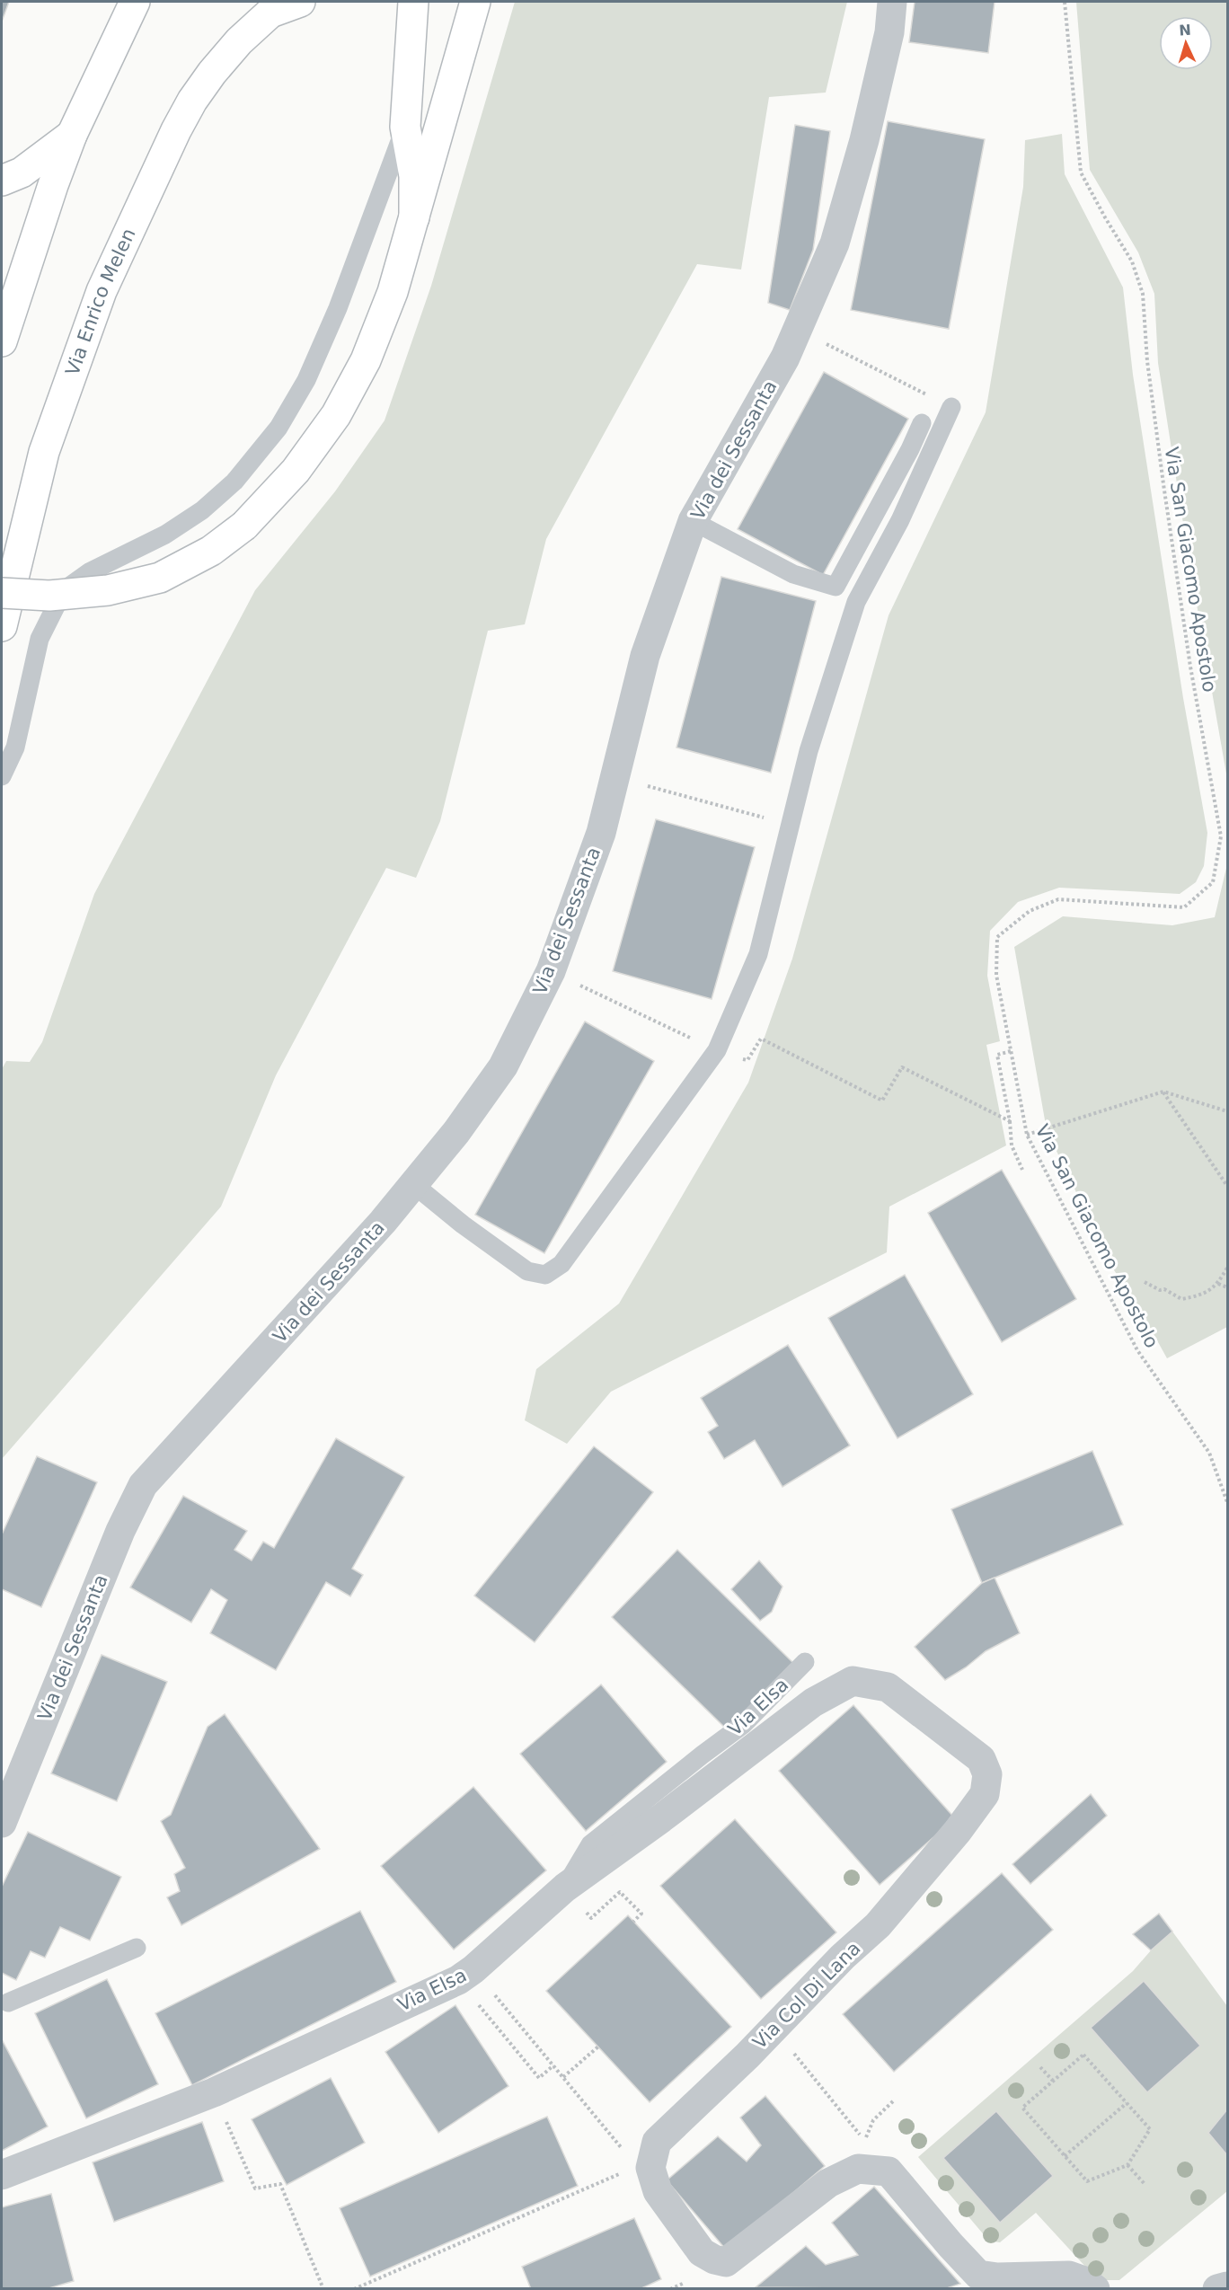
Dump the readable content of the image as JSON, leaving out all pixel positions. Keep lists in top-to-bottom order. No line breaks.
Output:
{"streets":{"main road":["Via Enrico Melen"],"street":["Via dei Sessanta","Via Elsa","Via Col Di Lana"],"path":["Via San Giacomo Apostolo"]},"crossings":[["Via Elsa","Via Col Di Lana"]],"north":"top"}
